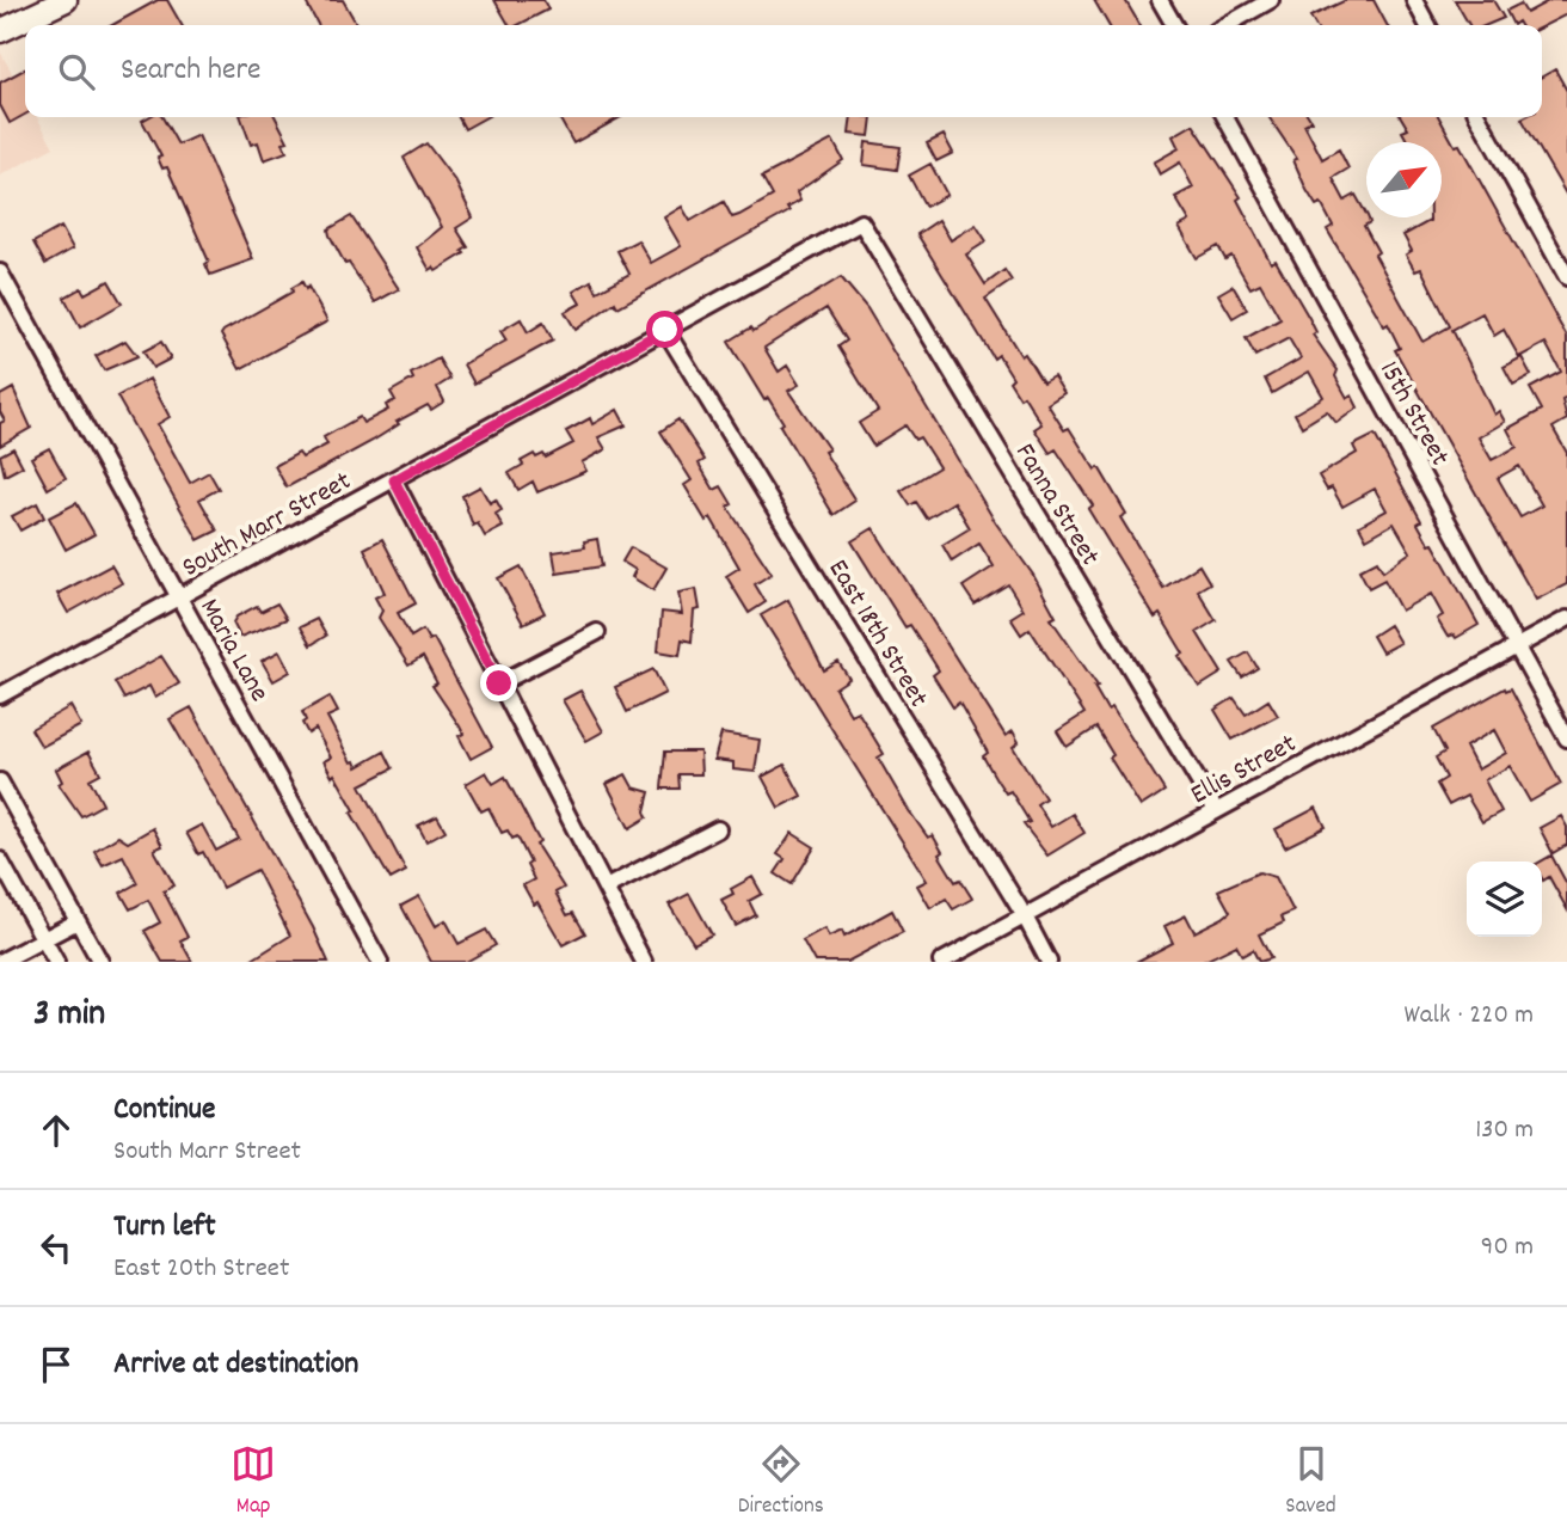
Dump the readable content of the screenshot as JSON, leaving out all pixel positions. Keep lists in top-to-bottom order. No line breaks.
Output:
{"streets":{"street":["15th Street","Fanna Street","South Marr Street","East 18th Street","Maria Lane","Ellis Street"]},"crossings":[["15th Street","Ellis Street"],["Fanna Street","South Marr Street"],["Fanna Street","Ellis Street"],["South Marr Street","East 18th Street"],["South Marr Street","Maria Lane"],["East 18th Street","Ellis Street"]],"north":"top right","page":{"search":"Search here","heading":["3 min","Walk · 220 m"],"list":[["Continue","South Marr Street","130 m"],["Turn left","East 20th Street","90 m"],"Arrive at destination"],"nav":["Map","Directions","Saved"]}}
